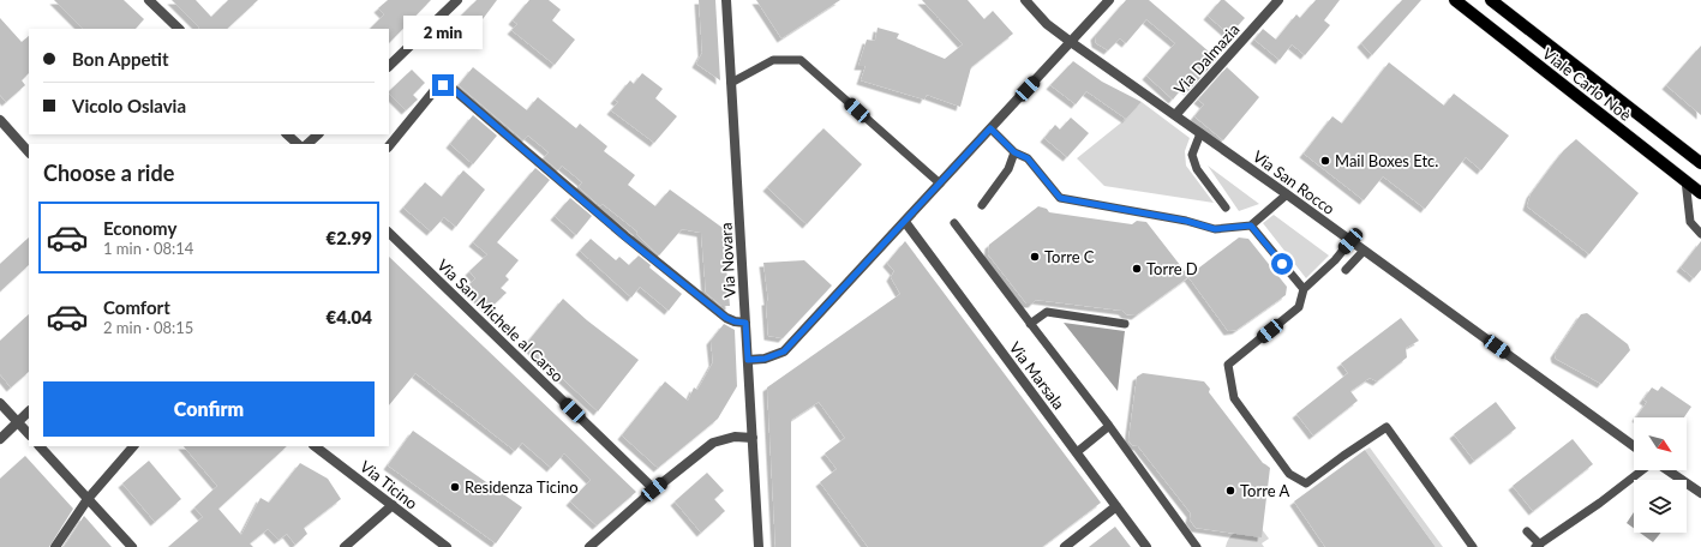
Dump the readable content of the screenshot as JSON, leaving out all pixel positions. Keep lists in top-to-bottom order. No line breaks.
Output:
{"streets":{"main road":["Viale Carlo Noè"],"street":["Via Dalmazia","Via San Rocco","Via Novara","Via San Michele al Carso","Via Marsala","Via Ticino"]},"crossings":[["Via Dalmazia","Via San Rocco"]],"places":["Mail Boxes Etc.","Torre C","Torre D","Residenza Ticino","Torre A"],"north":"bottom right","page":{"bubble":"2 min","banner":["Bon Appetit","Vicolo Oslavia"],"heading":"Choose a ride","list":[{"name":"Economy","note":"1 min · 08:14","value":"€2.99"},{"name":"Comfort","note":"2 min · 08:15","value":"€4.04"}],"buttons":"Confirm"}}
